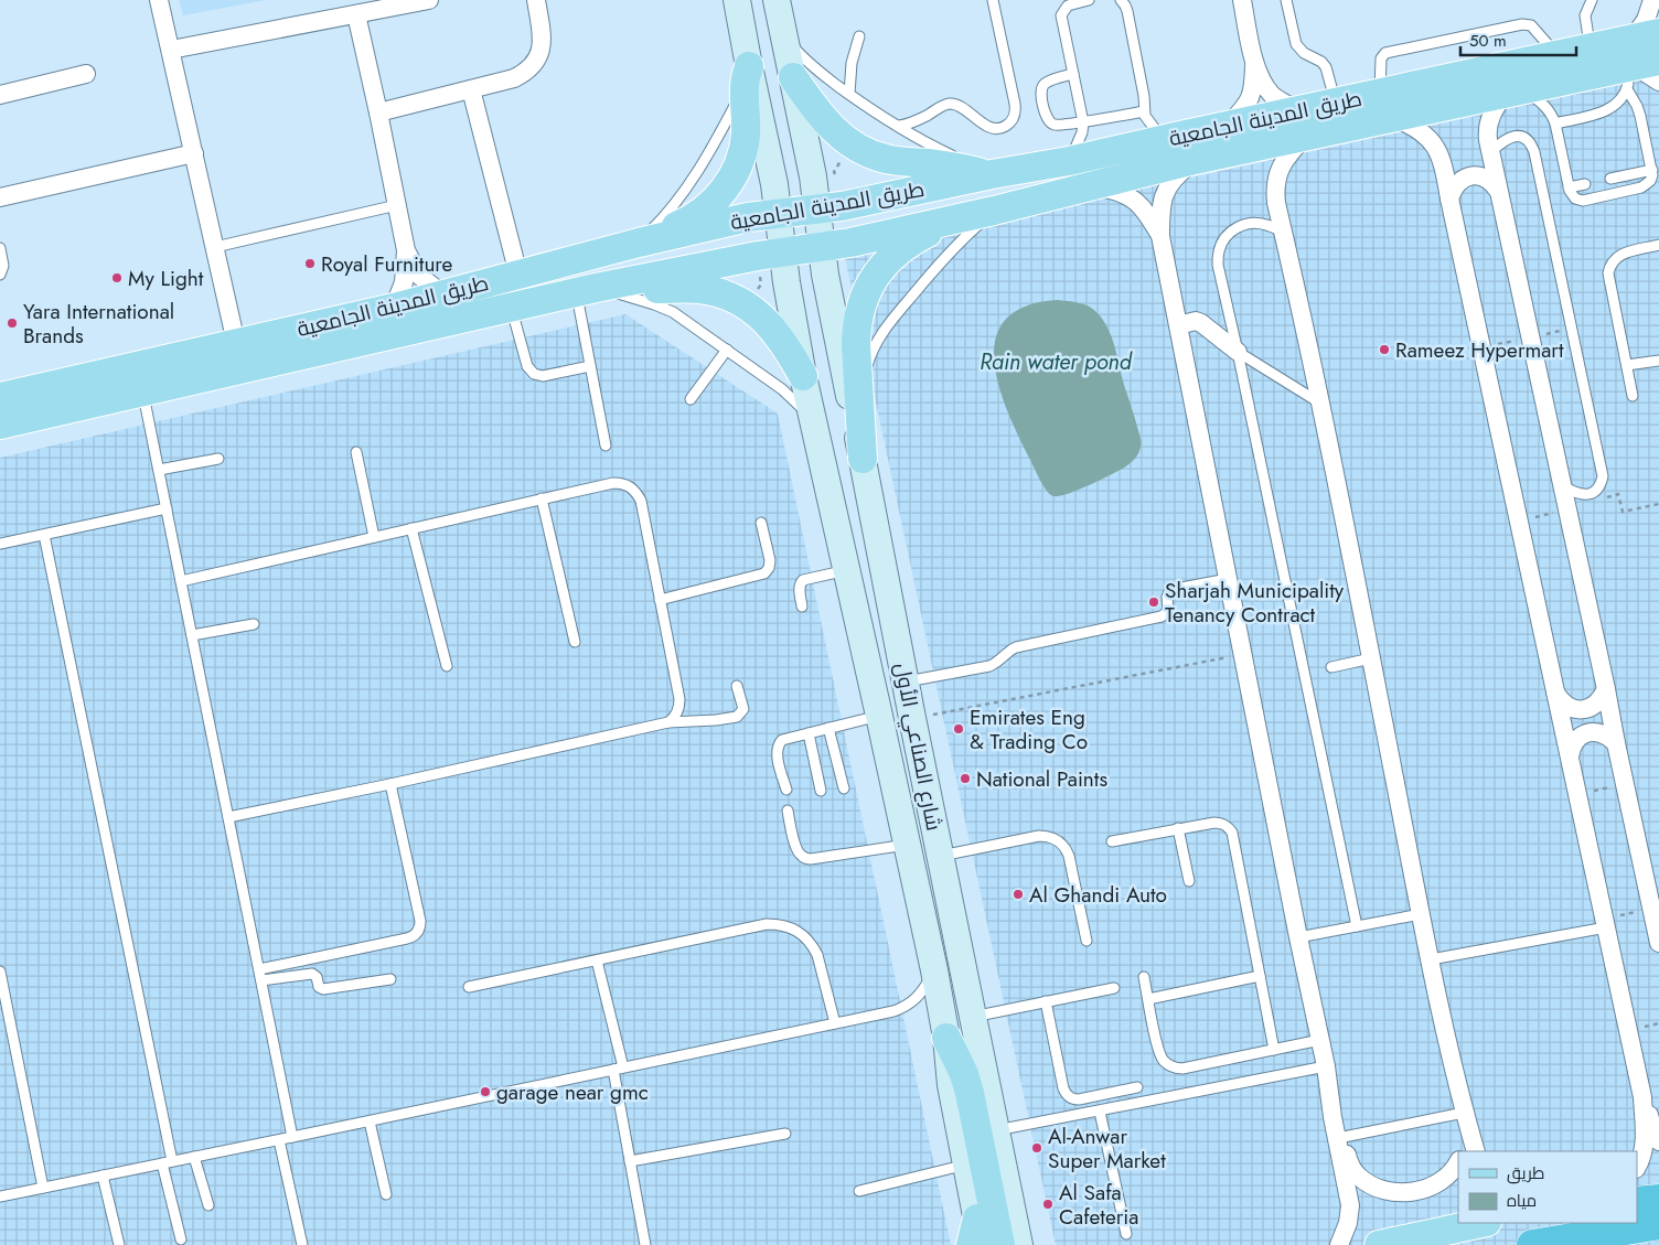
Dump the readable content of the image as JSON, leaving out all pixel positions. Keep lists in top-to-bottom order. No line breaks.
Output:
{"streets":{"main road":["طريق المدينة الجامعية","شارع الصناعي الأول"]},"crossings":[["طريق المدينة الجامعية","شارع الصناعي الأول"]],"water":["Rain water pond"],"places":["Royal Furniture","My Light","Yara International Brands","Rameez Hypermart","Sharjah Municipality Tenancy Contract","Emirates Eng & Trading Co","National Paints","Al Ghandi Auto","garage near gmc","Al-Anwar Super Market","Al Safa Cafeteria"],"legend":["طريق","مياه"],"scale_bar":"50 m"}
